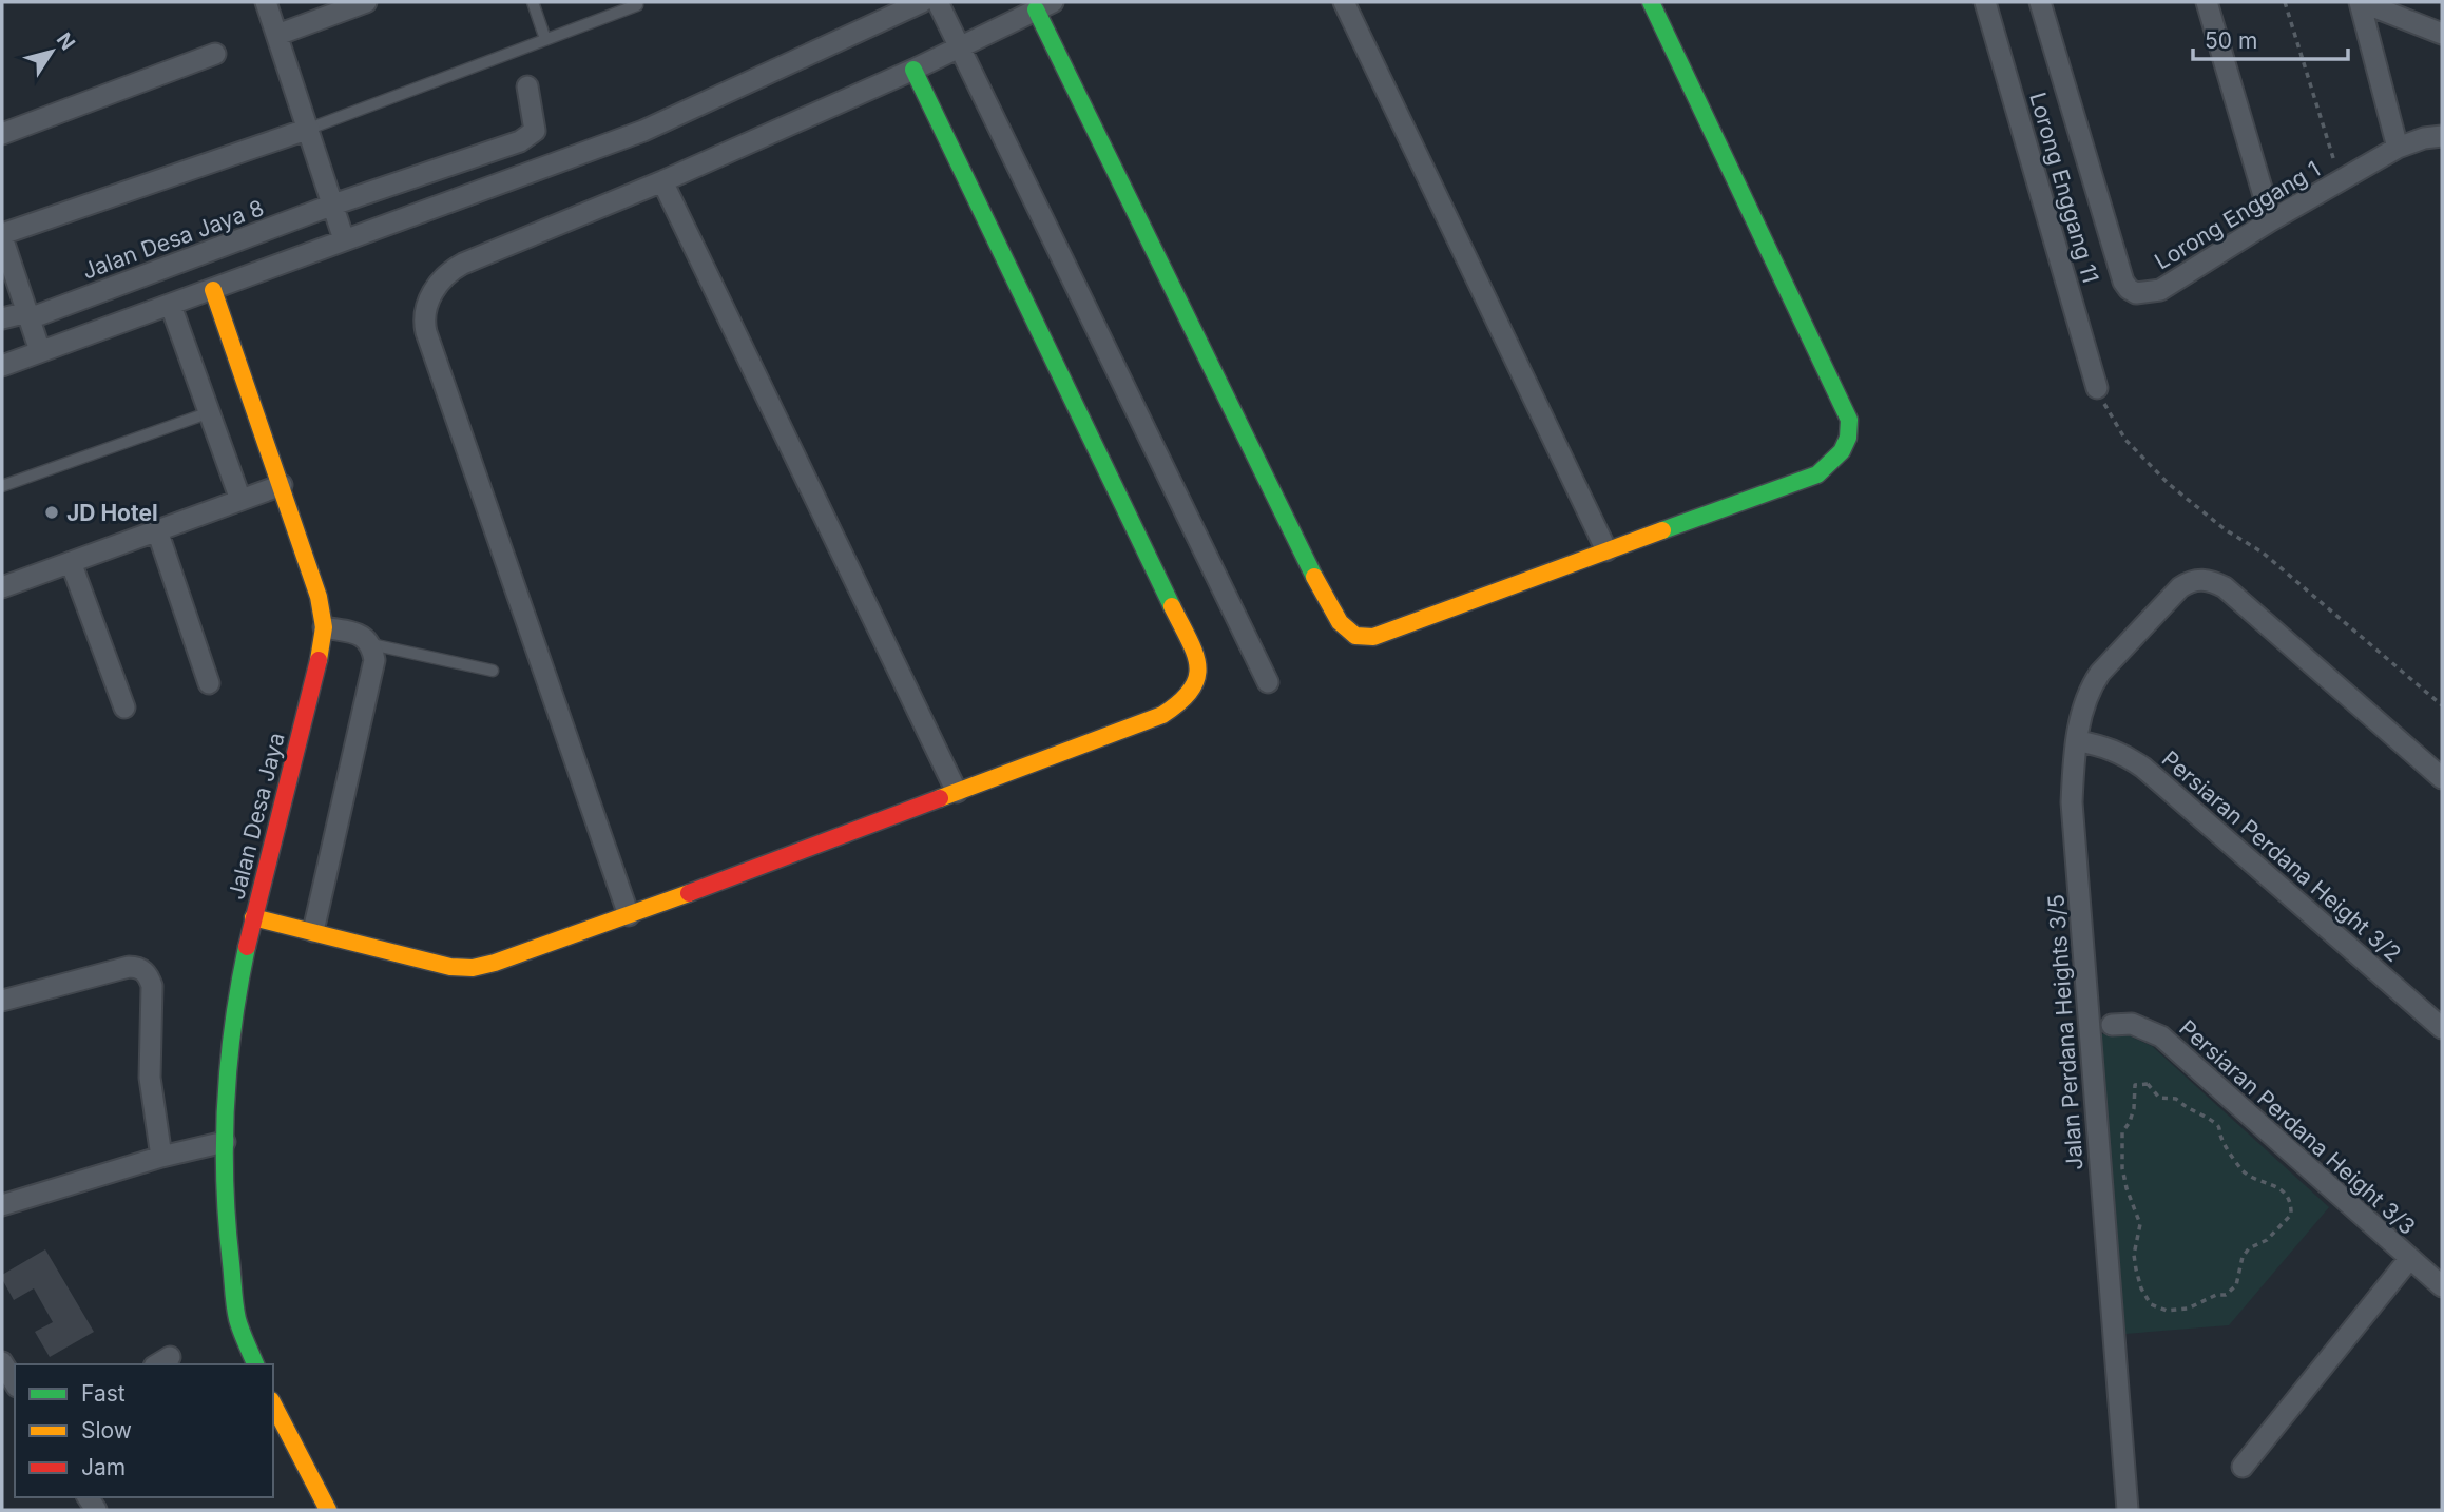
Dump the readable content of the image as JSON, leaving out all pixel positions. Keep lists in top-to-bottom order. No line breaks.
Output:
{"streets":{"street":["Lorong Enggang 11","Lorong Enggang 1","Jalan Desa Jaya 8","Jalan Desa Jaya","Persiaran Perdana Height 3/2","Jalan Perdana Heights 3/5","Persiaran Perdana Height 3/3"]},"crossings":[["Persiaran Perdana Height 3/2","Jalan Perdana Heights 3/5"]],"places":["JD Hotel"],"legend":["Fast","Slow","Jam"],"scale_bar":"50 m","north":"top right"}
